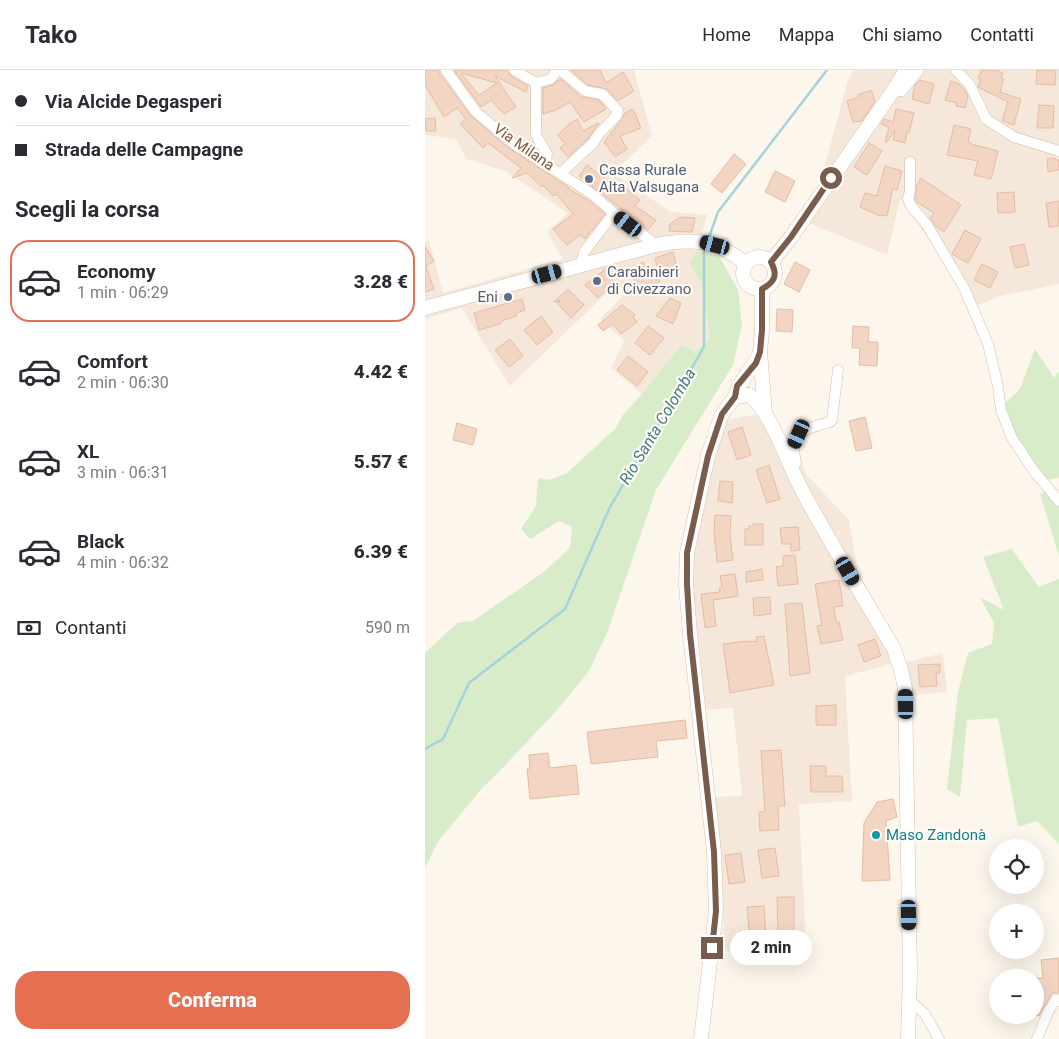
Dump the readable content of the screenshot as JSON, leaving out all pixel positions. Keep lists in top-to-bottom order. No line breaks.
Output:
{"streets":{"street":["Via Milana"]},"water":["Rio Santa Colomba"],"places":["Cassa Rurale Alta Valsugana","Carabinieri di Civezzano","Eni","Maso Zandonà"],"page":{"header":"Tako","nav":["Home","Mappa","Chi siamo","Contatti"],"banner":["Via Alcide Degasperi","Strada delle Campagne"],"heading":"Scegli la corsa","list":[{"name":"Economy","note":"1 min · 06:29","value":"3.28 €"},{"name":"Comfort","note":"2 min · 06:30","value":"4.42 €"},{"name":"XL","note":"3 min · 06:31","value":"5.57 €"},{"name":"Black","note":"4 min · 06:32","value":"6.39 €"}],"pay":["Contanti","590 m"],"map_buttons":["+","−"],"bubble":"2 min","buttons":"Conferma"}}
